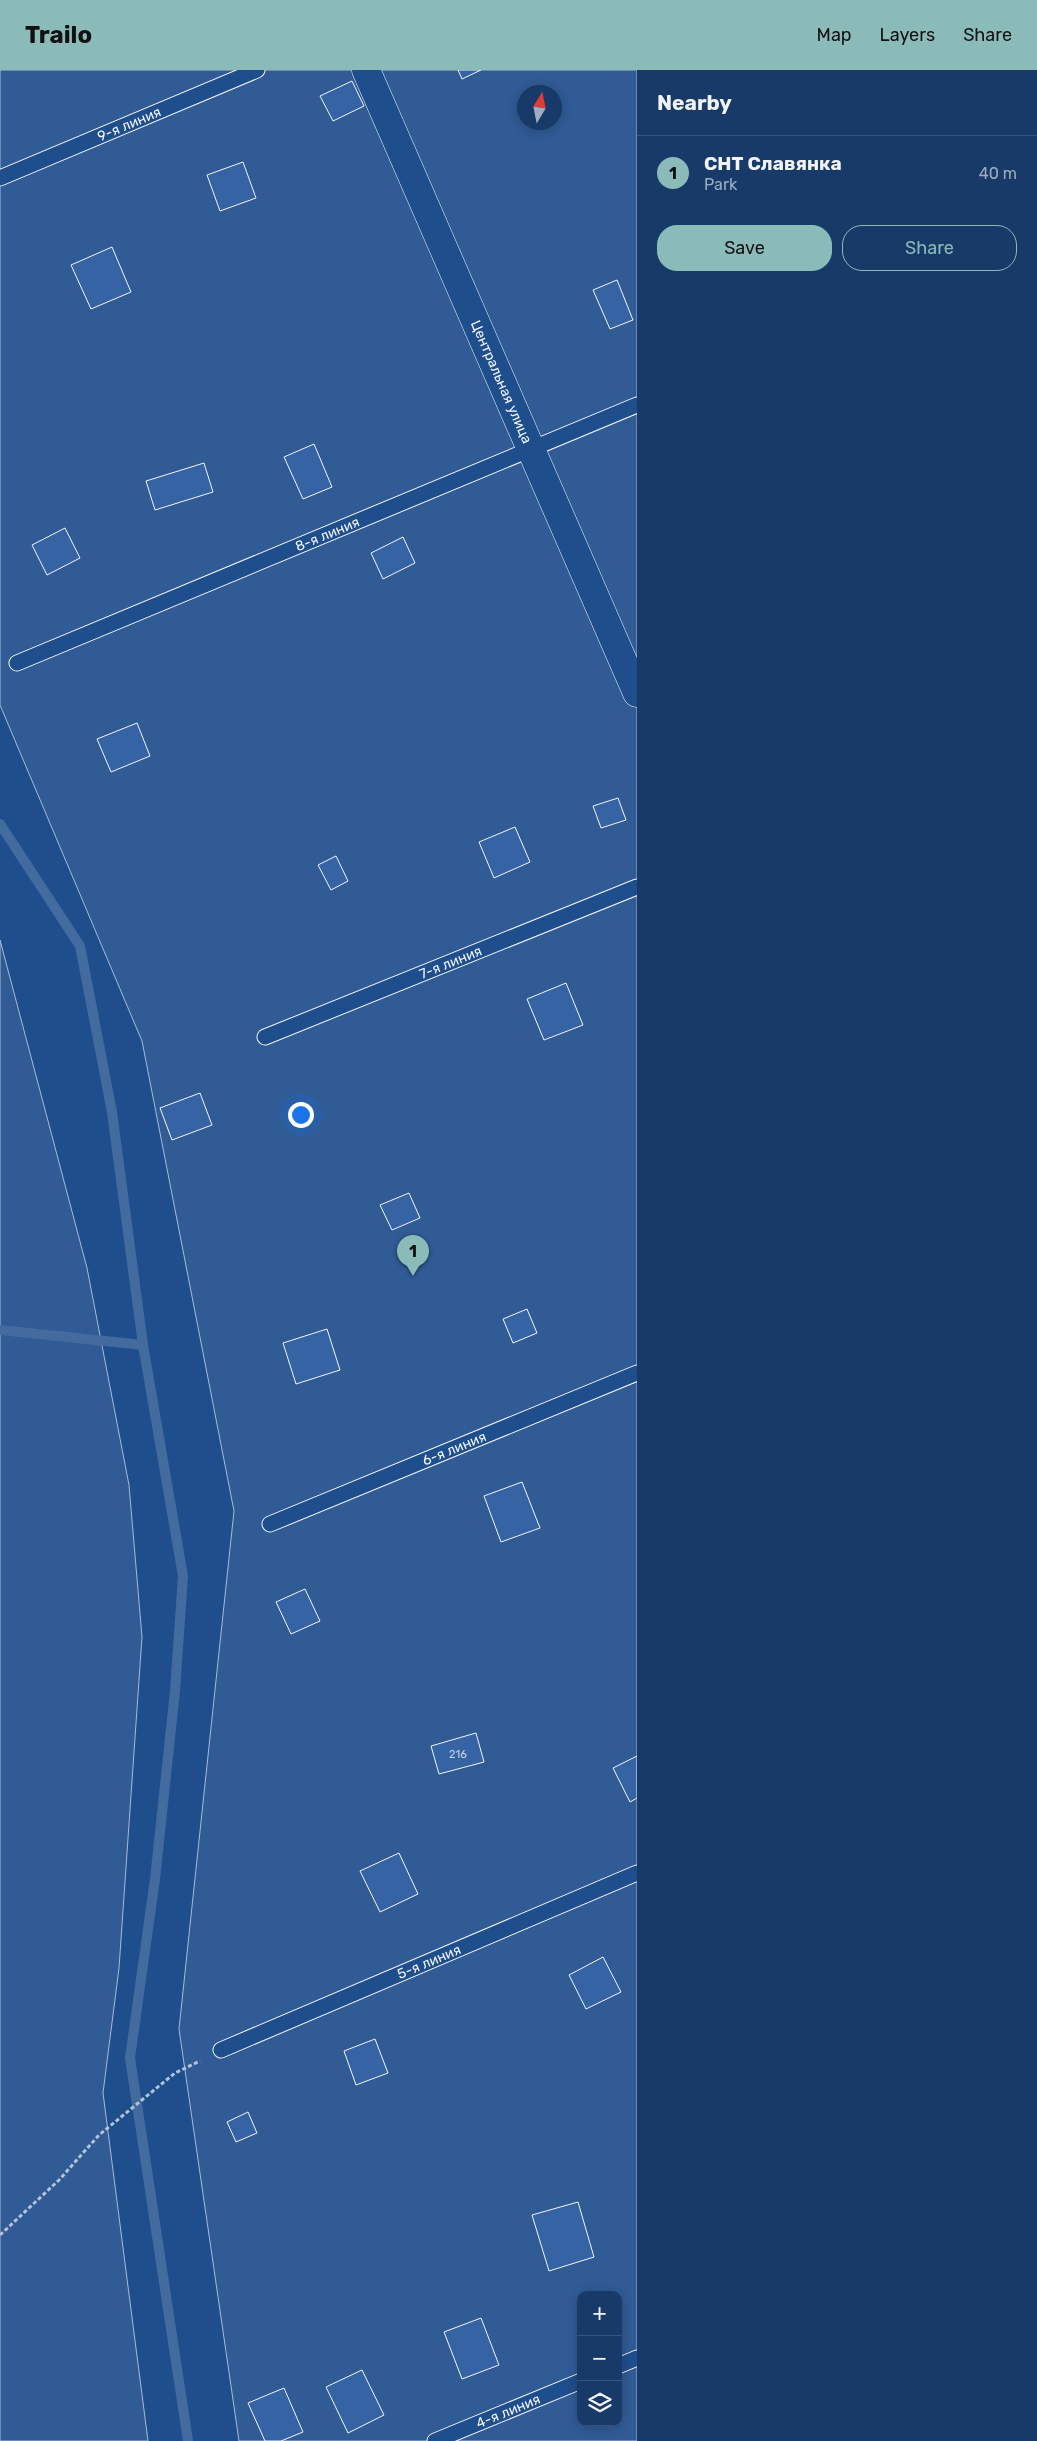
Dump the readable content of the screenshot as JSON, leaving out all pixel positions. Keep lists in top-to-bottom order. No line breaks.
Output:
{"streets":{"street":["Центральная улица"],"lane":["9-я линия","8-я линия","7-я линия","6-я линия","5-я линия","4-я линия"]},"crossings":[["Центральная улица","8-я линия"]],"house_numbers":["216"],"north":"top","page":{"header":"Trailo","nav":["Map","Layers","Share"],"heading":"Nearby","list":[{"mark":"1","name":"СНТ Славянка","note":"Park","value":"40 m"}],"buttons":["Save","Share"],"pins":"1","map_buttons":["+","−"]}}
